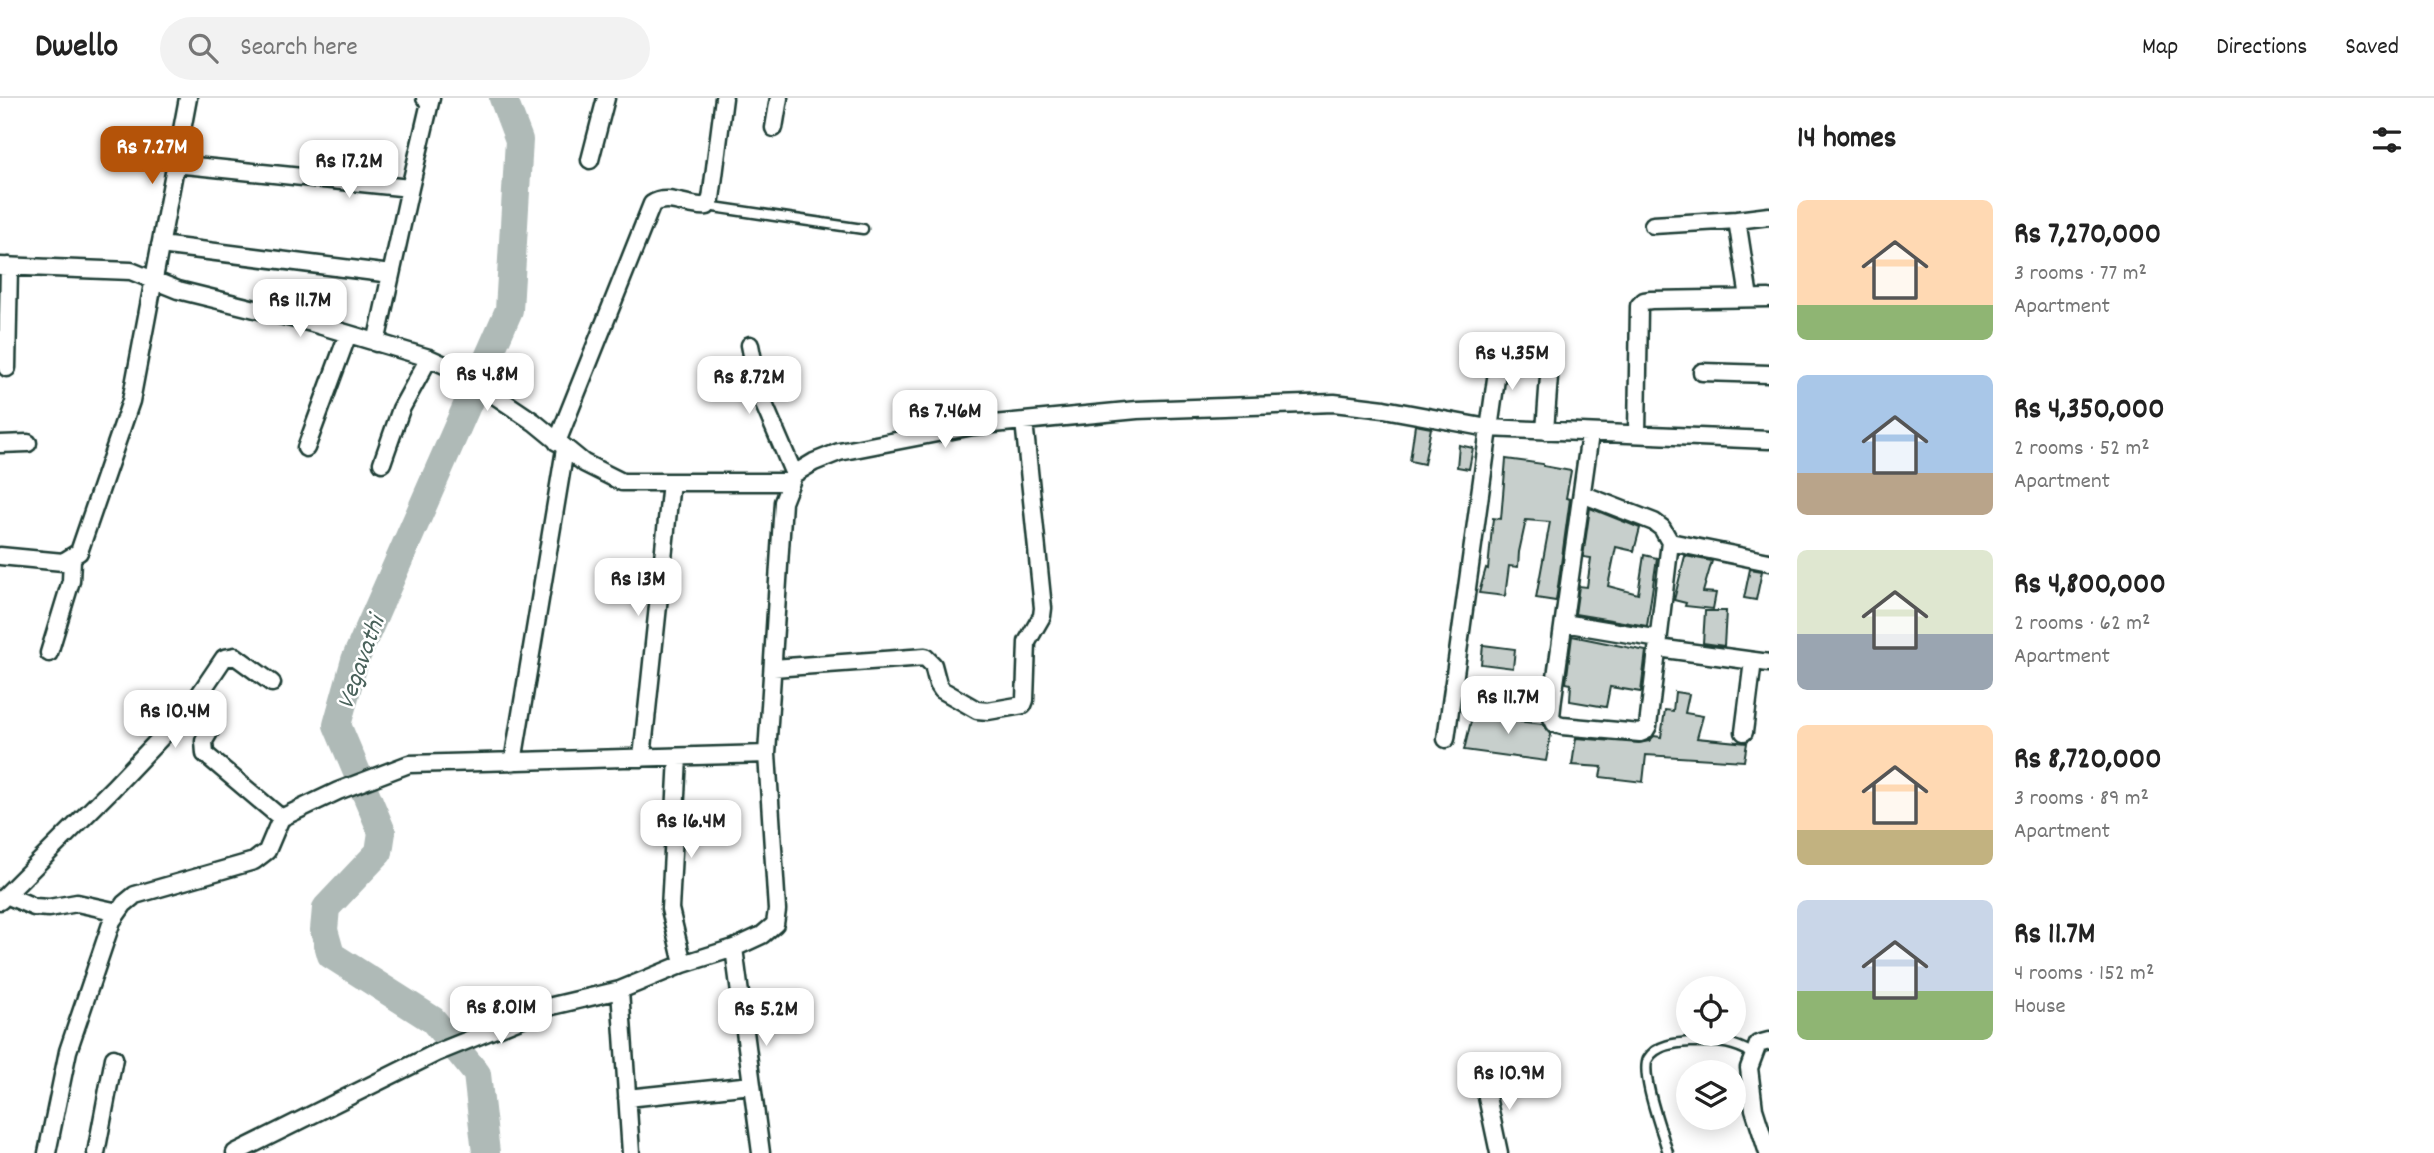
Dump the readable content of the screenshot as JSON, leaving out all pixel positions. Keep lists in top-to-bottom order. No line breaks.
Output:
{"water":["Vegavathi"],"page":{"header":"Dwello","search":"Search here","nav":["Map","Directions","Saved"],"heading":"14 homes","price":["Rs 7.27M","Rs 17.2M","Rs 11.7M","Rs 4.35M","Rs 4.8M","Rs 8.72M","Rs 7.46M","Rs 13M","Rs 11.7M","Rs 10.4M","Rs 16.4M","Rs 8.01M","Rs 5.2M","Rs 10.9M"],"list":[{"name":"Rs 7,270,000","note":"3 rooms · 77 m² · Apartment"},{"name":"Rs 4,350,000","note":"2 rooms · 52 m² · Apartment"},{"name":"Rs 4,800,000","note":"2 rooms · 62 m² · Apartment"},{"name":"Rs 8,720,000","note":"3 rooms · 89 m² · Apartment"},{"name":"Rs 11.7M","note":"4 rooms · 152 m² · House"}]}}
